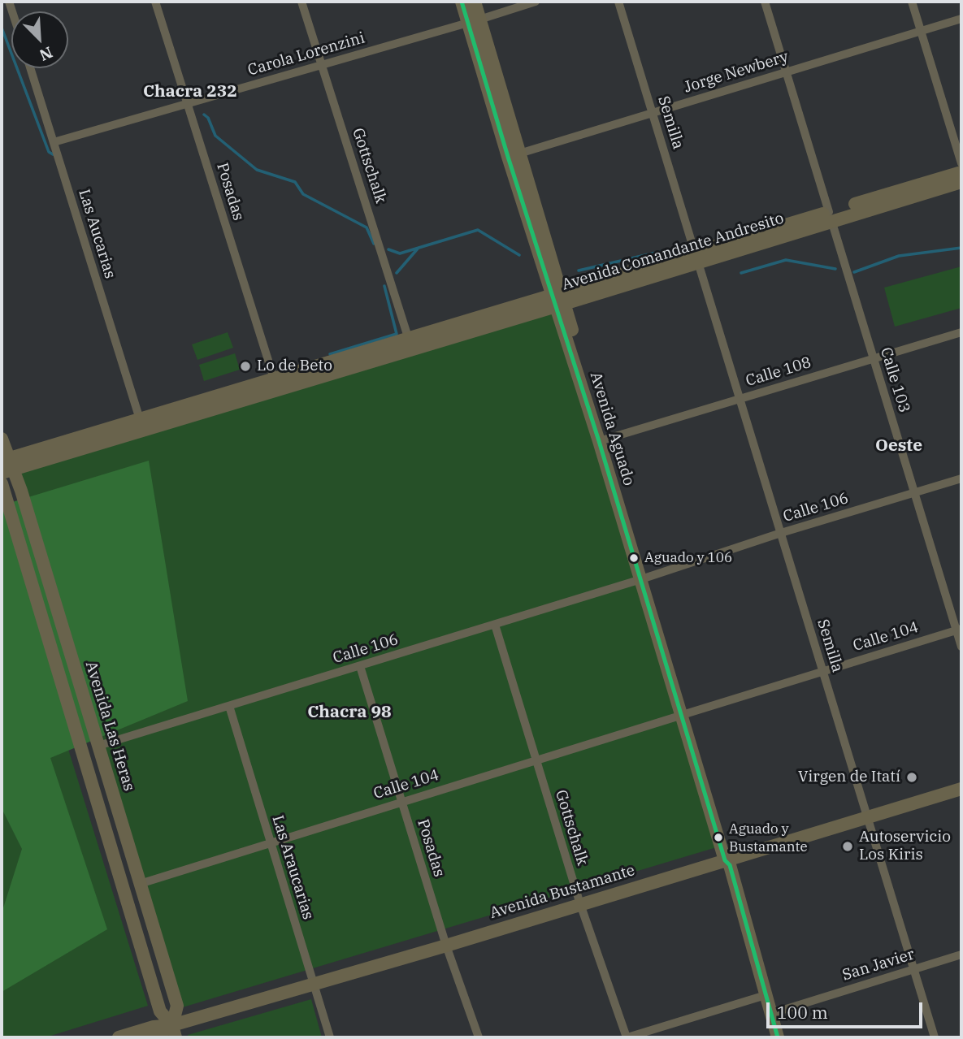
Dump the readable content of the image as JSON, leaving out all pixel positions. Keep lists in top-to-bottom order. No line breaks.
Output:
{"streets":{"main road":["Avenida Comandante Andresito","Avenida Aguado","Avenida Las Heras","Avenida Bustamante"],"street":["Carola Lorenzini","Jorge Newbery","Semilla","Gottschalk","Posadas","Las Aucarias","Calle 108","Calle 103","Calle 106","Calle 104","Las Araucarias","San Javier"]},"crossings":[["Carola Lorenzini","Gottschalk"],["Carola Lorenzini","Posadas"],["Carola Lorenzini","Las Aucarias"],["Carola Lorenzini","Avenida Aguado"],["Jorge Newbery","Semilla"],["Jorge Newbery","Calle 103"],["Jorge Newbery","Avenida Aguado"],["Semilla","Avenida Comandante Andresito"],["Semilla","Calle 108"],["Semilla","Calle 106"],["Semilla","Calle 104"],["Semilla","Avenida Bustamante"],["Semilla","San Javier"],["Gottschalk","Avenida Comandante Andresito"],["Gottschalk","Calle 106"],["Gottschalk","Calle 104"],["Gottschalk","Avenida Bustamante"],["Posadas","Avenida Comandante Andresito"],["Posadas","Calle 106"],["Posadas","Calle 104"],["Posadas","Avenida Bustamante"],["Las Aucarias","Avenida Comandante Andresito"],["Avenida Comandante Andresito","Calle 103"],["Avenida Comandante Andresito","Avenida Aguado"],["Avenida Comandante Andresito","Avenida Las Heras"],["Calle 108","Calle 103"],["Calle 108","Avenida Aguado"],["Calle 103","Calle 106"],["Calle 103","Calle 104"],["Avenida Aguado","Calle 106"],["Avenida Aguado","Calle 104"],["Avenida Aguado","Avenida Bustamante"],["Avenida Aguado","San Javier"],["Calle 106","Avenida Las Heras"],["Calle 106","Las Araucarias"],["Calle 104","Avenida Las Heras"],["Calle 104","Las Araucarias"],["Avenida Las Heras","Avenida Bustamante"],["Las Araucarias","Avenida Bustamante"]],"districts":["Chacra 232","Oeste","Chacra 98"],"places":["Lo de Beto","Aguado y 106","Virgen de Itatí","Aguado y Bustamante","Autoservicio Los Kiris"],"scale_bar":"100 m","north":"bottom right"}
